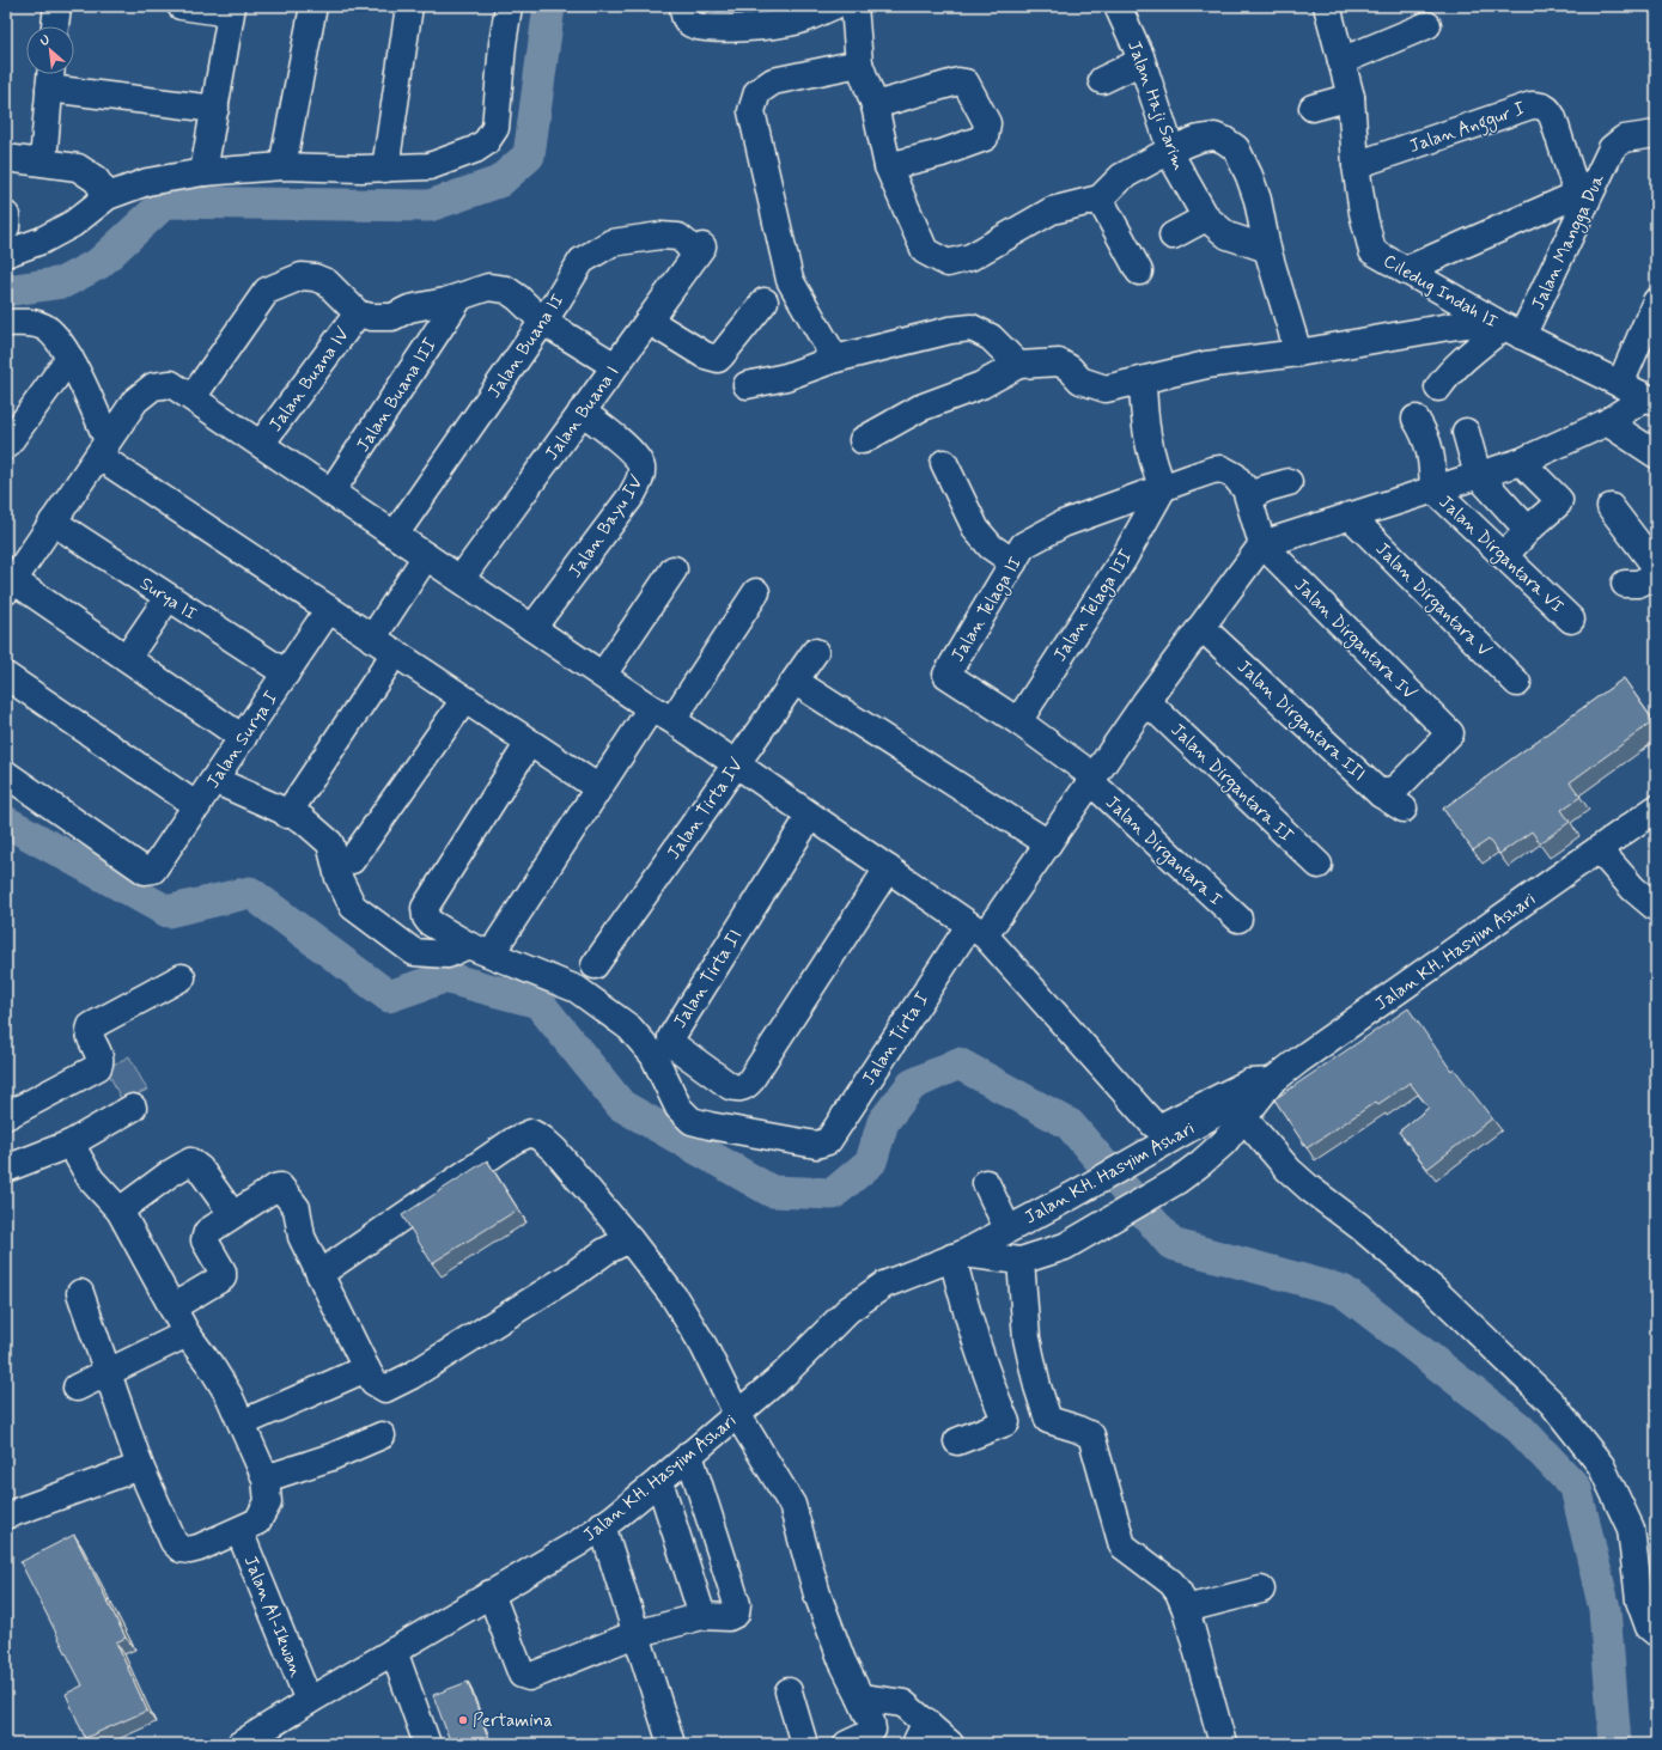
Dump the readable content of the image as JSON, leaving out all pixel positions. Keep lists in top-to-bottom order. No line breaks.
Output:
{"streets":{"street":["Jalan Haji Sarim","Jalan Anggur I","Jalan Mangga Dua","Ciledug Indah II","Jalan Buana II","Jalan Buana IV","Jalan Buana III","Jalan Buana I","Jalan Bayu IV","Jalan Dirgantara VI","Surya II","Jalan Dirgantara V","Jalan Telaga III","Jalan Telaga II","Jalan Dirgantara IV","Jalan Dirgantara III","Jalan Surya I","Jalan Dirgantara II","Jalan Tirta IV","Jalan Dirgantara I","Jalan KH. Hasyim Ashari","Jalan Tirta II","Jalan Tirta I","Jalan Al-Ikwan"]},"crossings":[["Jalan Anggur I","Jalan Mangga Dua"],["Jalan Anggur I","Ciledug Indah II"],["Jalan Mangga Dua","Ciledug Indah II"],["Jalan Buana II","Jalan Buana I"],["Jalan Buana I","Jalan Bayu IV"],["Surya II","Jalan Surya I"],["Jalan Telaga III","Jalan Telaga II"],["Jalan Telaga II","Jalan Dirgantara IV"],["Jalan Telaga II","Jalan Dirgantara I"],["Jalan Telaga II","Jalan Tirta I"],["Jalan Dirgantara IV","Jalan Dirgantara III"],["Jalan Dirgantara IV","Jalan Tirta I"],["Jalan Dirgantara III","Jalan Tirta I"],["Jalan Dirgantara II","Jalan Tirta I"],["Jalan Dirgantara I","Jalan Tirta I"],["Jalan KH. Hasyim Ashari","Jalan Al-Ikwan"]],"places":["Pertamina"],"north":"top left"}
